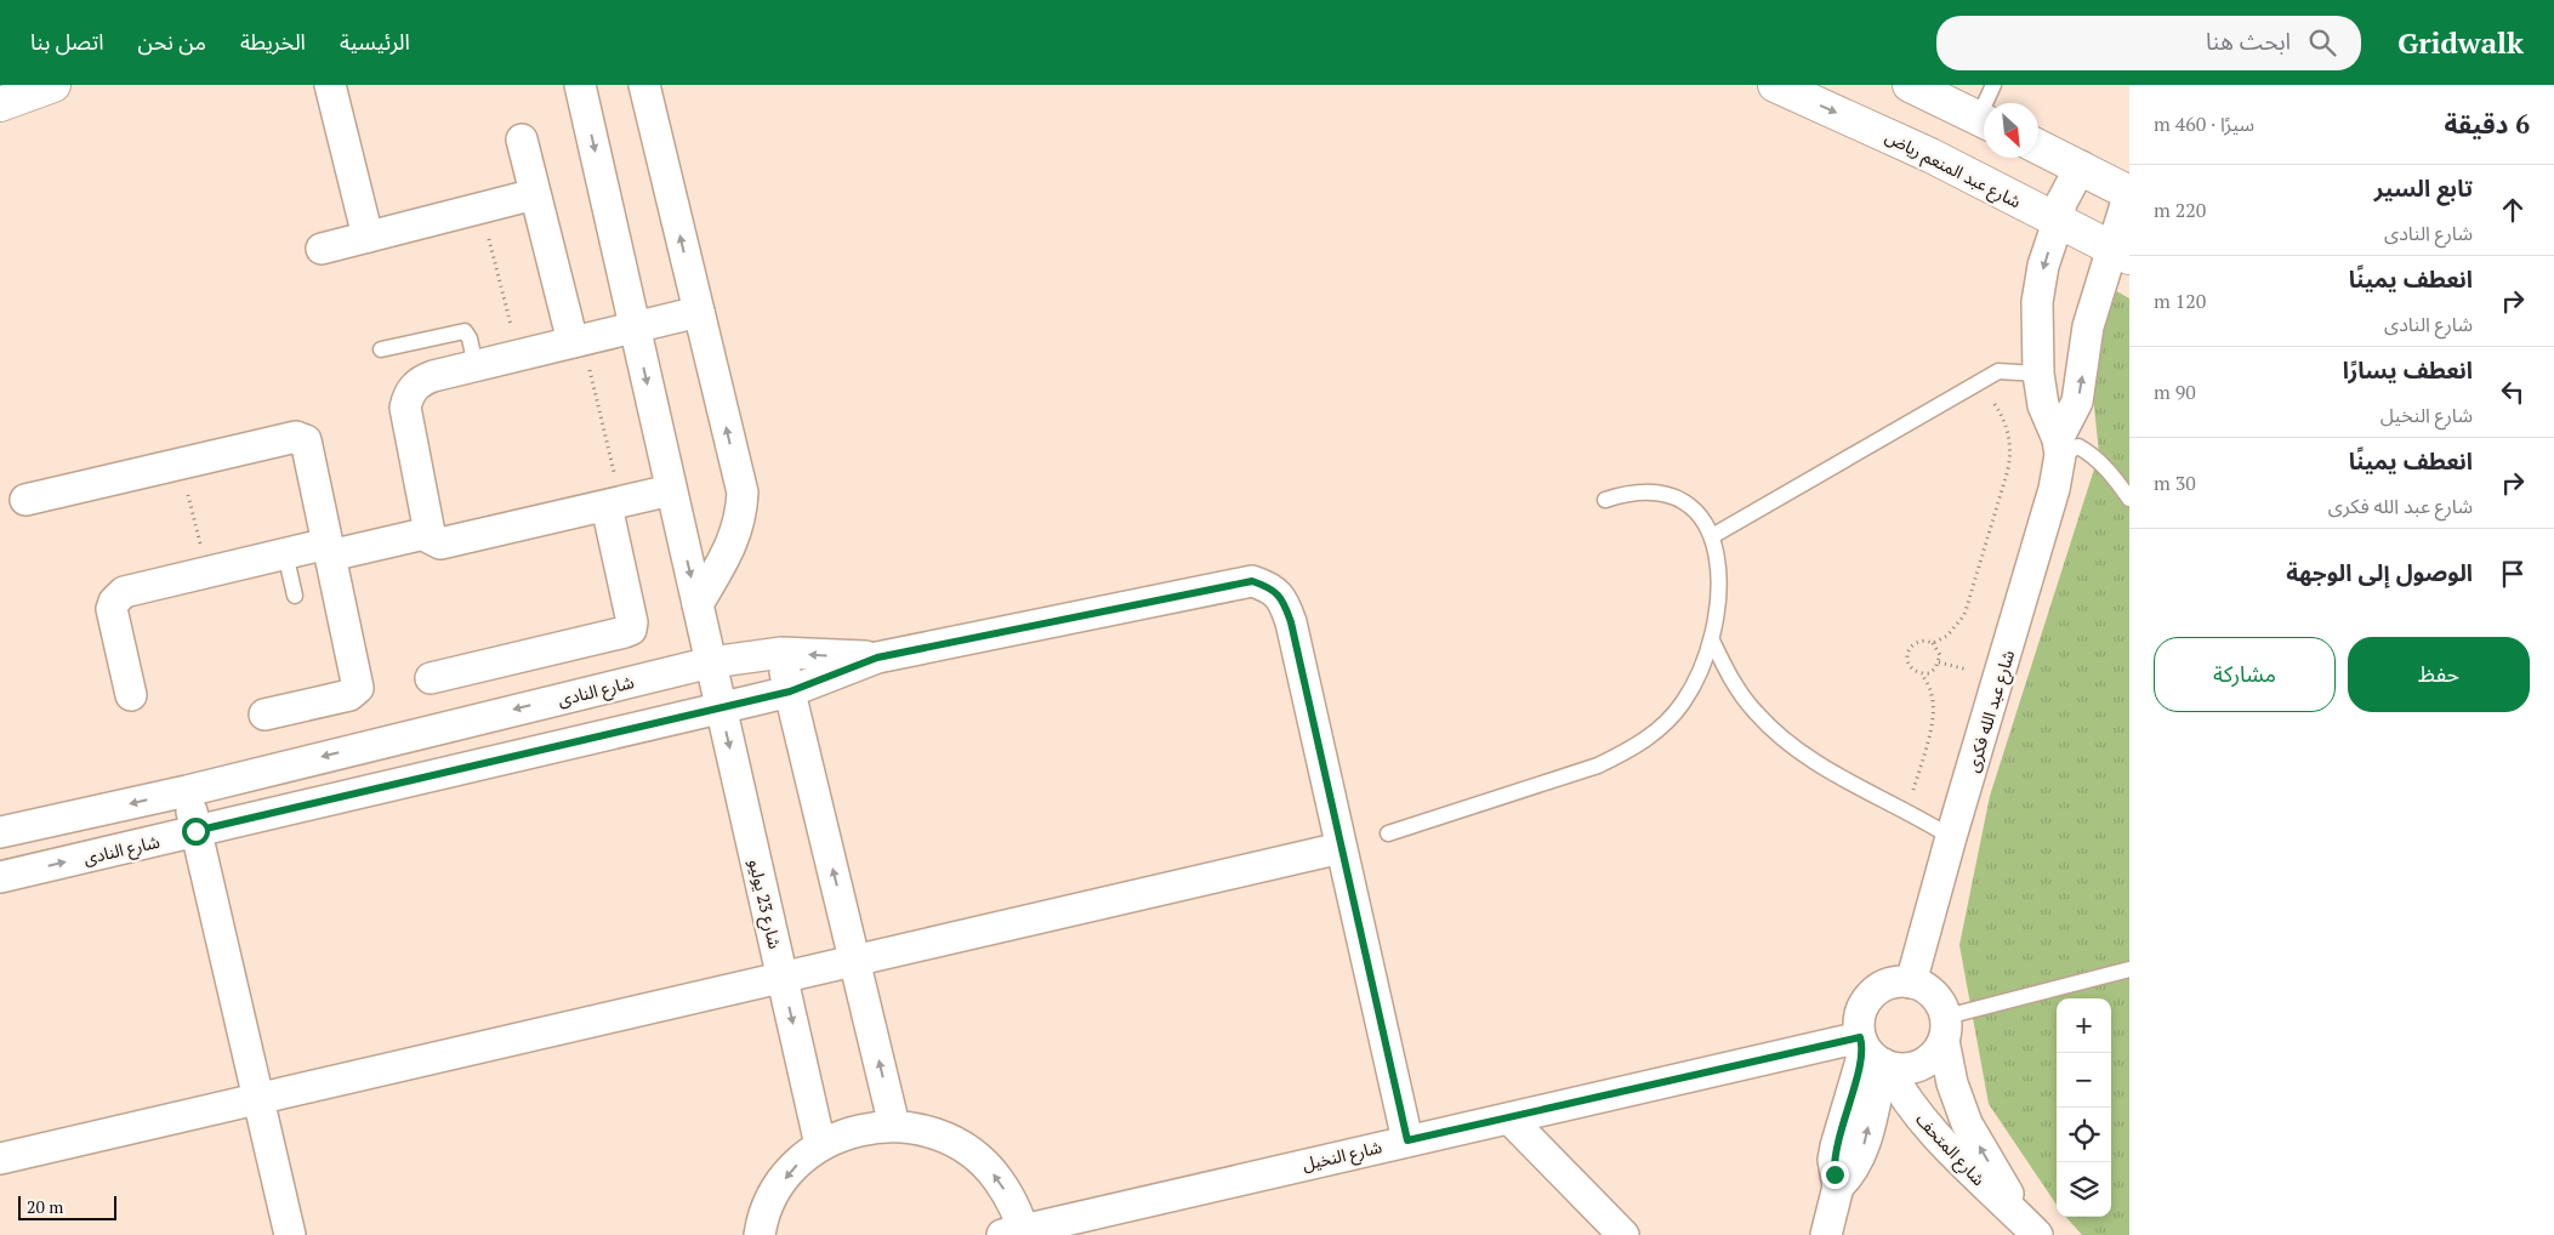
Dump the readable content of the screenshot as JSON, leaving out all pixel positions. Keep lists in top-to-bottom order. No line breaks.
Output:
{"streets":{"highway":["شارع عبد المنعم رياض"],"street":["شارع النادى","شارع عبد الله فكرى","شارع 23 يوليو","شارع المتحف","شارع النخيل"]},"crossings":[["شارع عبد المنعم رياض","شارع عبد الله فكرى"],["شارع النادى","شارع 23 يوليو"],["شارع النادى","شارع النخيل"],["شارع عبد الله فكرى","شارع المتحف"],["شارع عبد الله فكرى","شارع النخيل"],["شارع المتحف","شارع النخيل"]],"scale_bar":"20 m","north":"bottom right","page":{"header":"Gridwalk","search":"ابحث هنا","nav":["الرئيسية","الخريطة","من نحن","اتصل بنا"],"heading":["6 دقيقة","سيرًا · 460 m"],"list":[["تابع السير","شارع النادى","220 m"],["انعطف يمينًا","شارع النادى","120 m"],["انعطف يسارًا","شارع النخيل","90 m"],["انعطف يمينًا","شارع عبد الله فكرى","30 m"],"الوصول إلى الوجهة"],"buttons":["حفظ","مشاركة"],"map_buttons":["+","−"],"scale":"20 m"}}
